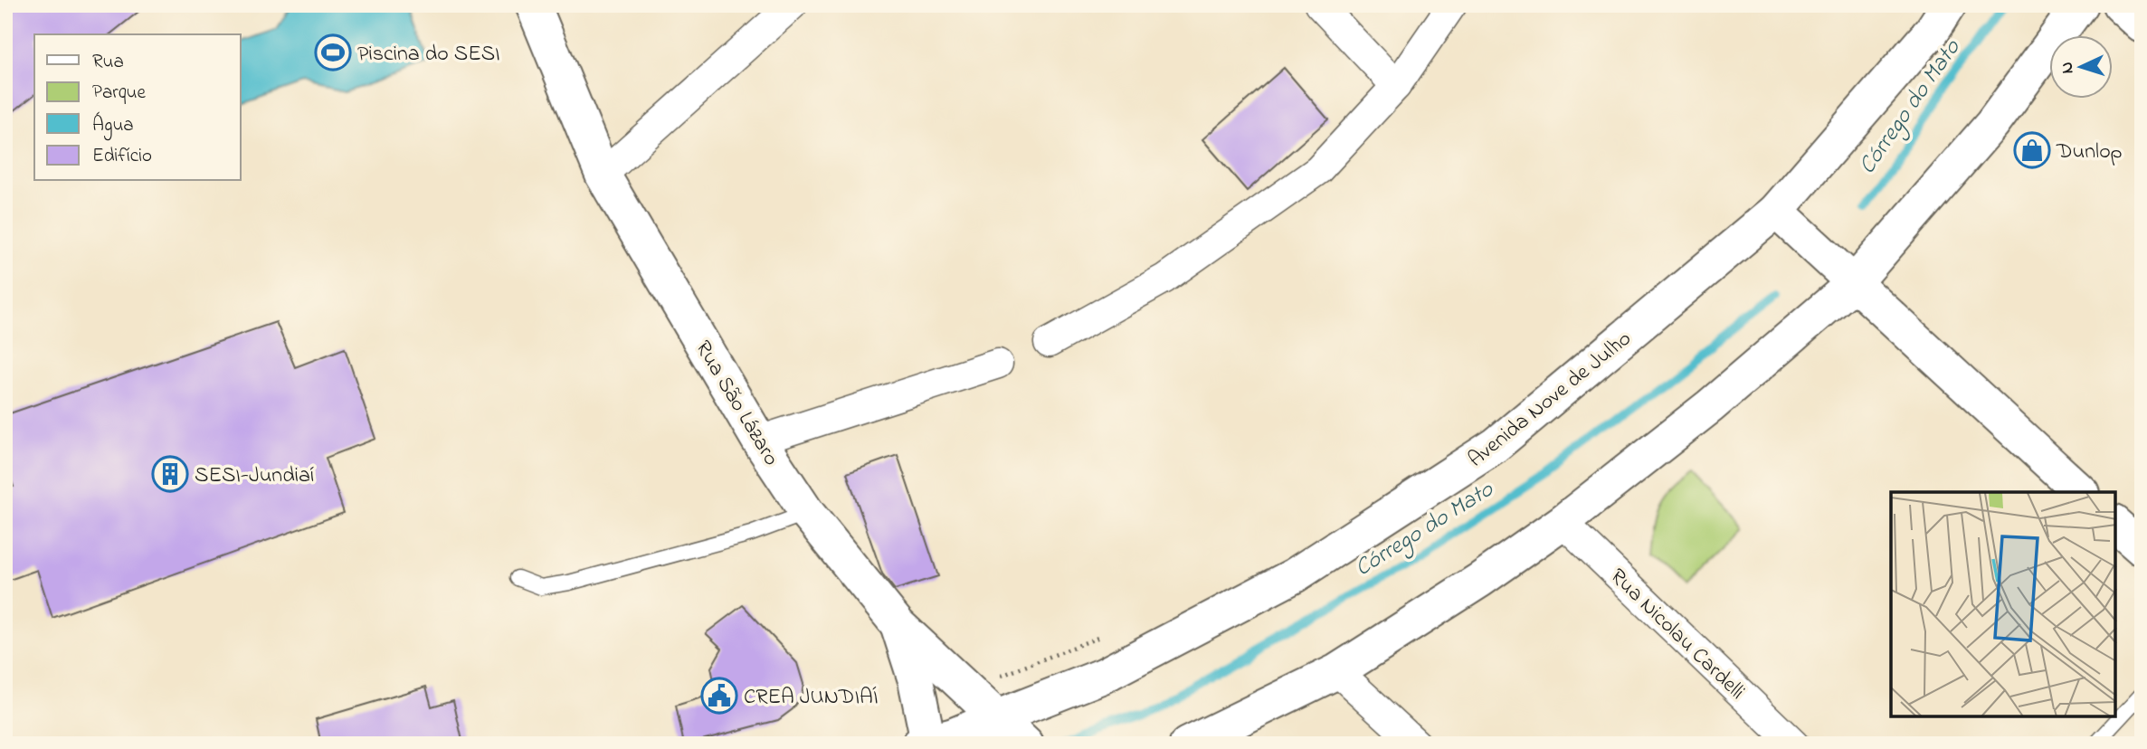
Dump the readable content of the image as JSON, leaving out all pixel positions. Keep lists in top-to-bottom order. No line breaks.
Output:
{"streets":{"main road":["Avenida Nove de Julho","Rua São Lázaro"],"street":["Rua Nicolau Cardelli"]},"crossings":[["Avenida Nove de Julho","Rua São Lázaro"]],"water":["Córrego do Mato"],"places":{"sports":["Piscina do SESI"],"shop":["Dunlop"],"building":["SESI-Jundiaí"],"public building":["CREA JUNDIAÍ"]},"legend":["Rua","Parque","Água","Edifício"],"north":"left"}
